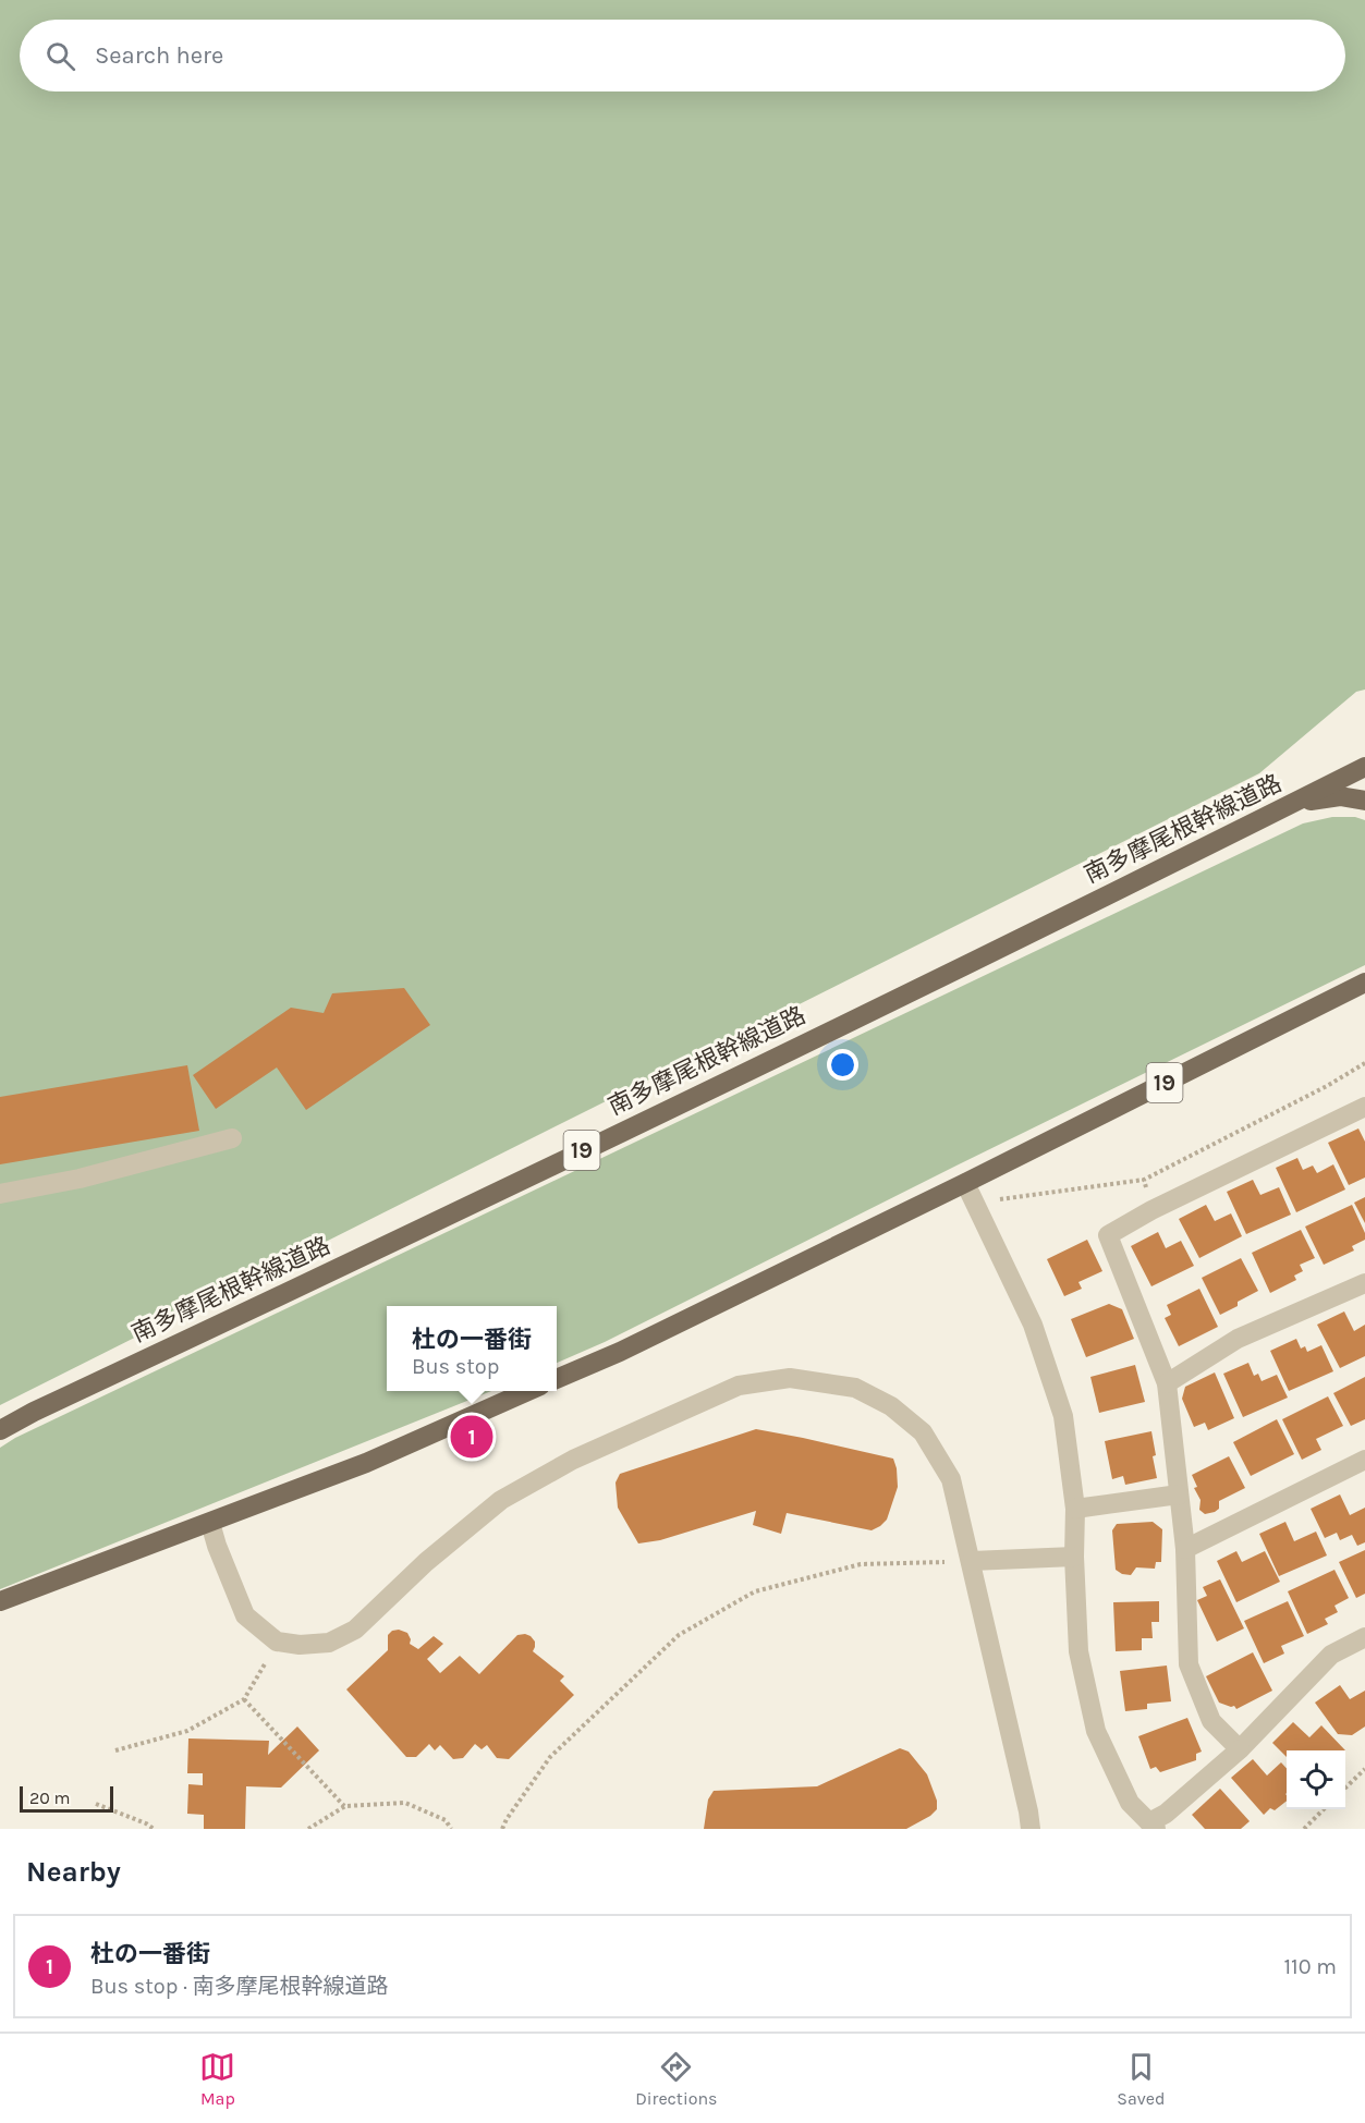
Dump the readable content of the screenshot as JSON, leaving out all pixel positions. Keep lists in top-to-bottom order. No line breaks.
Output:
{"streets":{"main road":["南多摩尾根幹線道路","19"]},"crossings":[["南多摩尾根幹線道路","19"]],"scale_bar":"20 m","page":{"search":"Search here","popup":["杜の一番街","Bus stop"],"pins":"1","scale":"20 m","heading":"Nearby","list":[{"mark":"1","name":"杜の一番街","note":"Bus stop · 南多摩尾根幹線道路","value":"110 m"}],"nav":["Map","Directions","Saved"]}}
